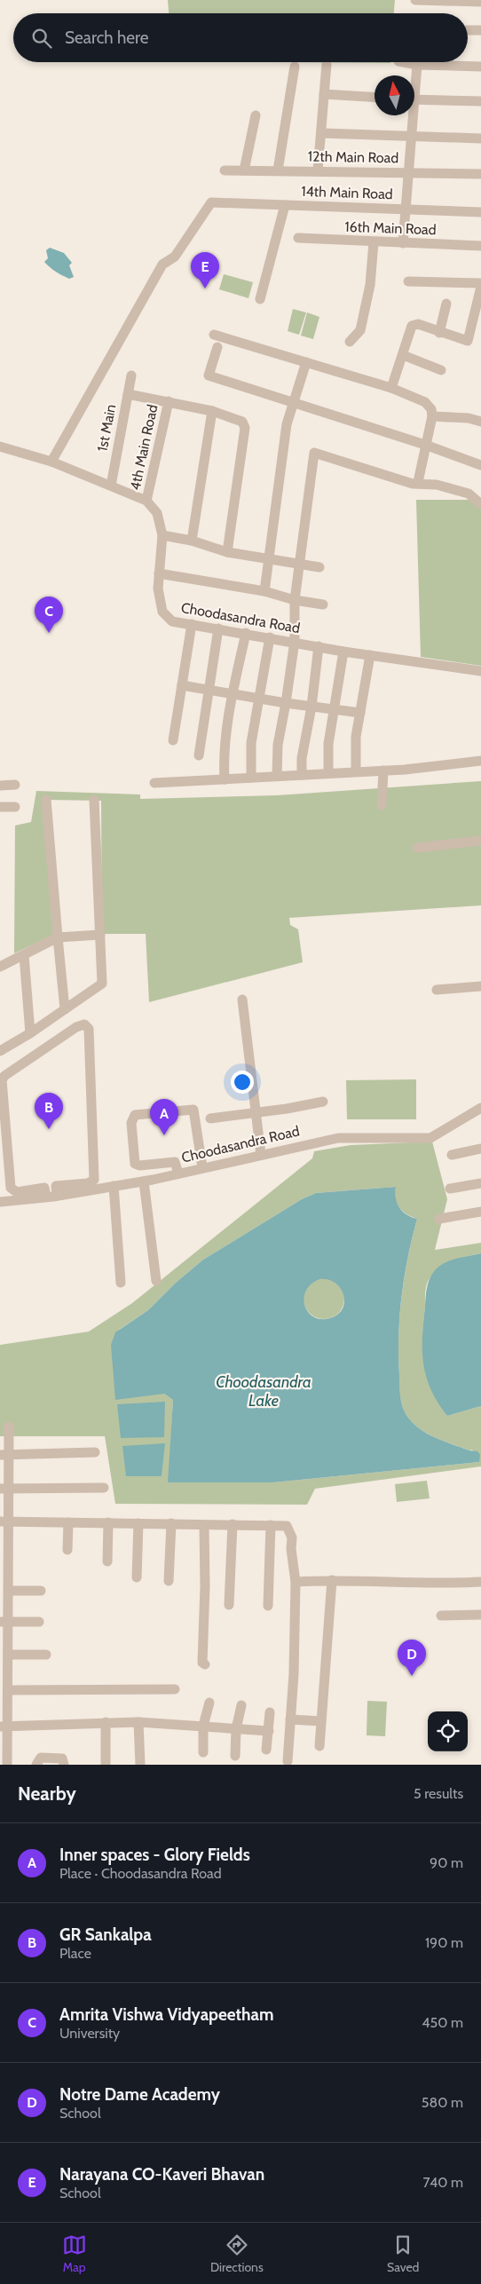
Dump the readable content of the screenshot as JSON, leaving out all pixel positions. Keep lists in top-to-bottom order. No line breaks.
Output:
{"streets":{"street":["12th Main Road","14th Main Road","16th Main Road","1st Main","4th Main Road","Choodasandra Road"]},"crossings":[["4th Main Road","Choodasandra Road"]],"water":["Choodasandra Lake"],"north":"top","page":{"search":"Search here","pins":["E","C","B","A","D"],"heading":["Nearby","5 results"],"list":[{"mark":"A","name":"Inner spaces - Glory Fields","note":"Place · Choodasandra Road","value":"90 m"},{"mark":"B","name":"GR Sankalpa","note":"Place","value":"190 m"},{"mark":"C","name":"Amrita Vishwa Vidyapeetham","note":"University","value":"450 m"},{"mark":"D","name":"Notre Dame Academy","note":"School","value":"580 m"},{"mark":"E","name":"Narayana CO-Kaveri Bhavan","note":"School","value":"740 m"}],"nav":["Map","Directions","Saved"]}}
